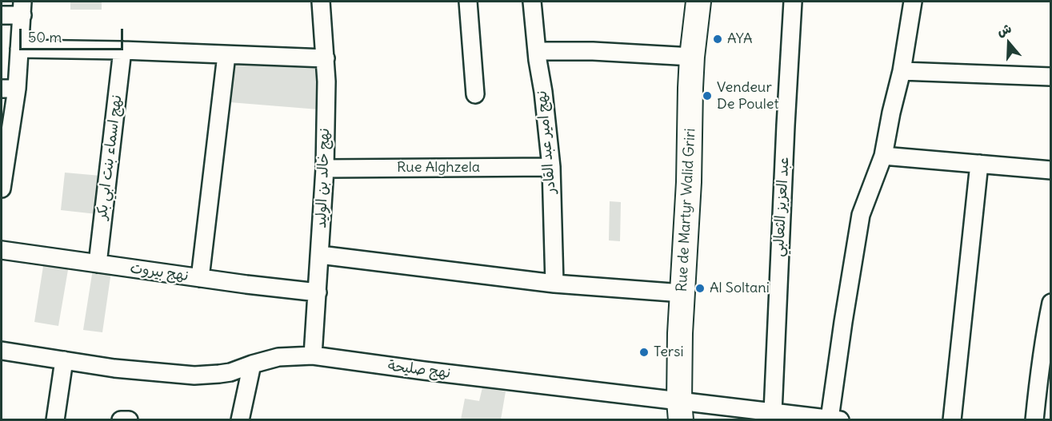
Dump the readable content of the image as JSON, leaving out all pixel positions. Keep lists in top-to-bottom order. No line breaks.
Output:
{"streets":{"street":["نهج امير عبد القادر","نهج اسماء بنت ابي بكر","Rue Alghzela","نهج خالد بن الوليد","عبد العزيز الثعالبي","Rue de Martyr Walid Griri","نهج بيروت","نهج صليحة"]},"crossings":[["نهج امير عبد القادر","Rue Alghzela"],["نهج اسماء بنت ابي بكر","نهج بيروت"],["Rue Alghzela","نهج خالد بن الوليد"],["نهج خالد بن الوليد","نهج بيروت"],["نهج خالد بن الوليد","نهج صليحة"],["عبد العزيز الثعالبي","نهج صليحة"],["Rue de Martyr Walid Griri","نهج صليحة"]],"places":["AYA","Vendeur De Poulet","Al Soltani","Tersi"],"scale_bar":"50 m","north":"top"}
